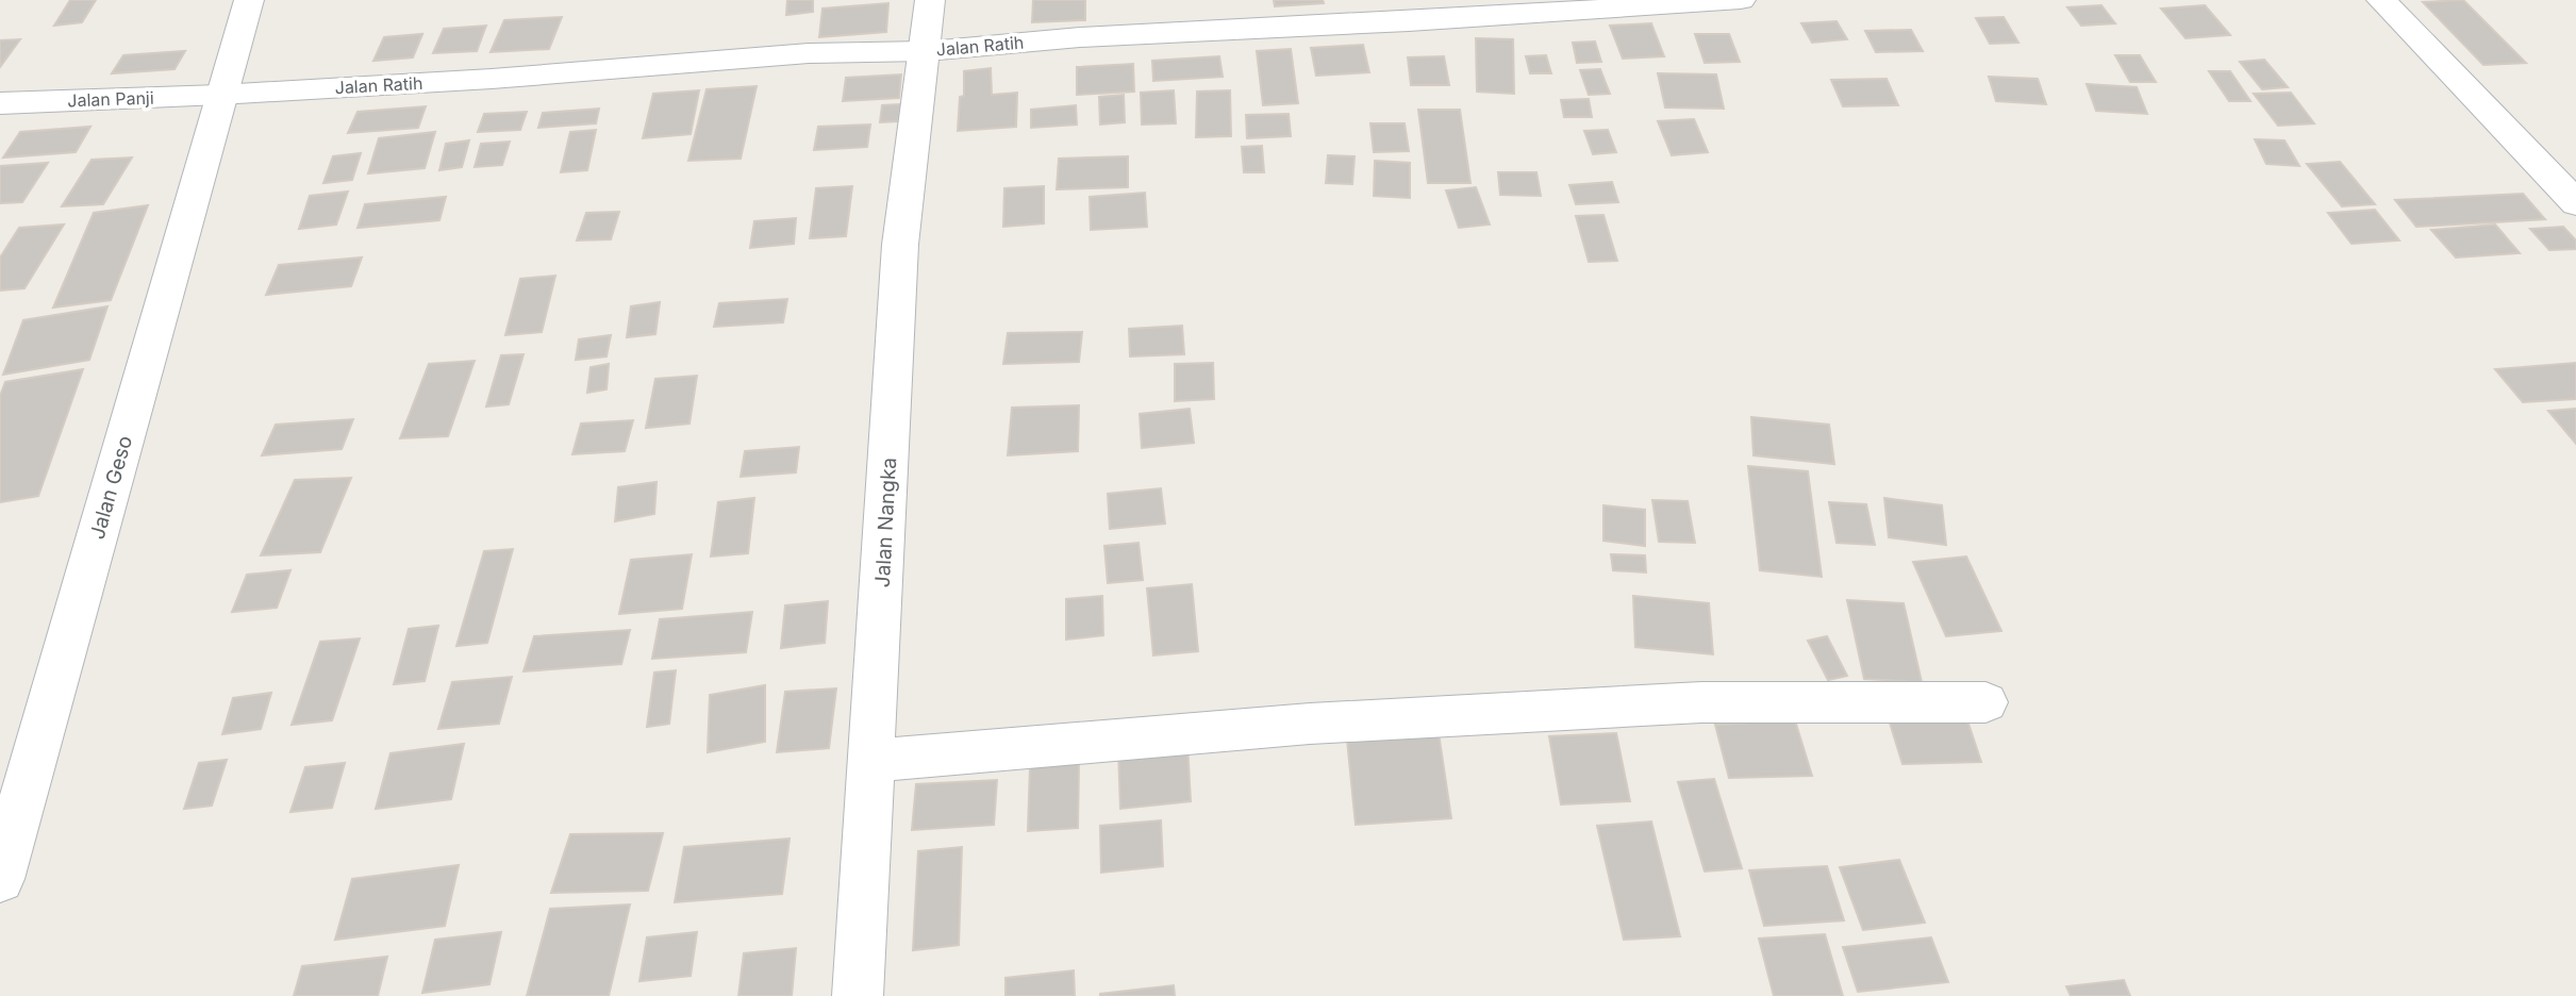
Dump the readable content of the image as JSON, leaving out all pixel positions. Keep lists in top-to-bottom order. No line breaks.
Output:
{"streets":{"street":["Jalan Ratih","Jalan Panji","Jalan Geso","Jalan Nangka"]},"crossings":[["Jalan Ratih","Jalan Panji"],["Jalan Ratih","Jalan Geso"],["Jalan Ratih","Jalan Nangka"],["Jalan Panji","Jalan Geso"]]}
